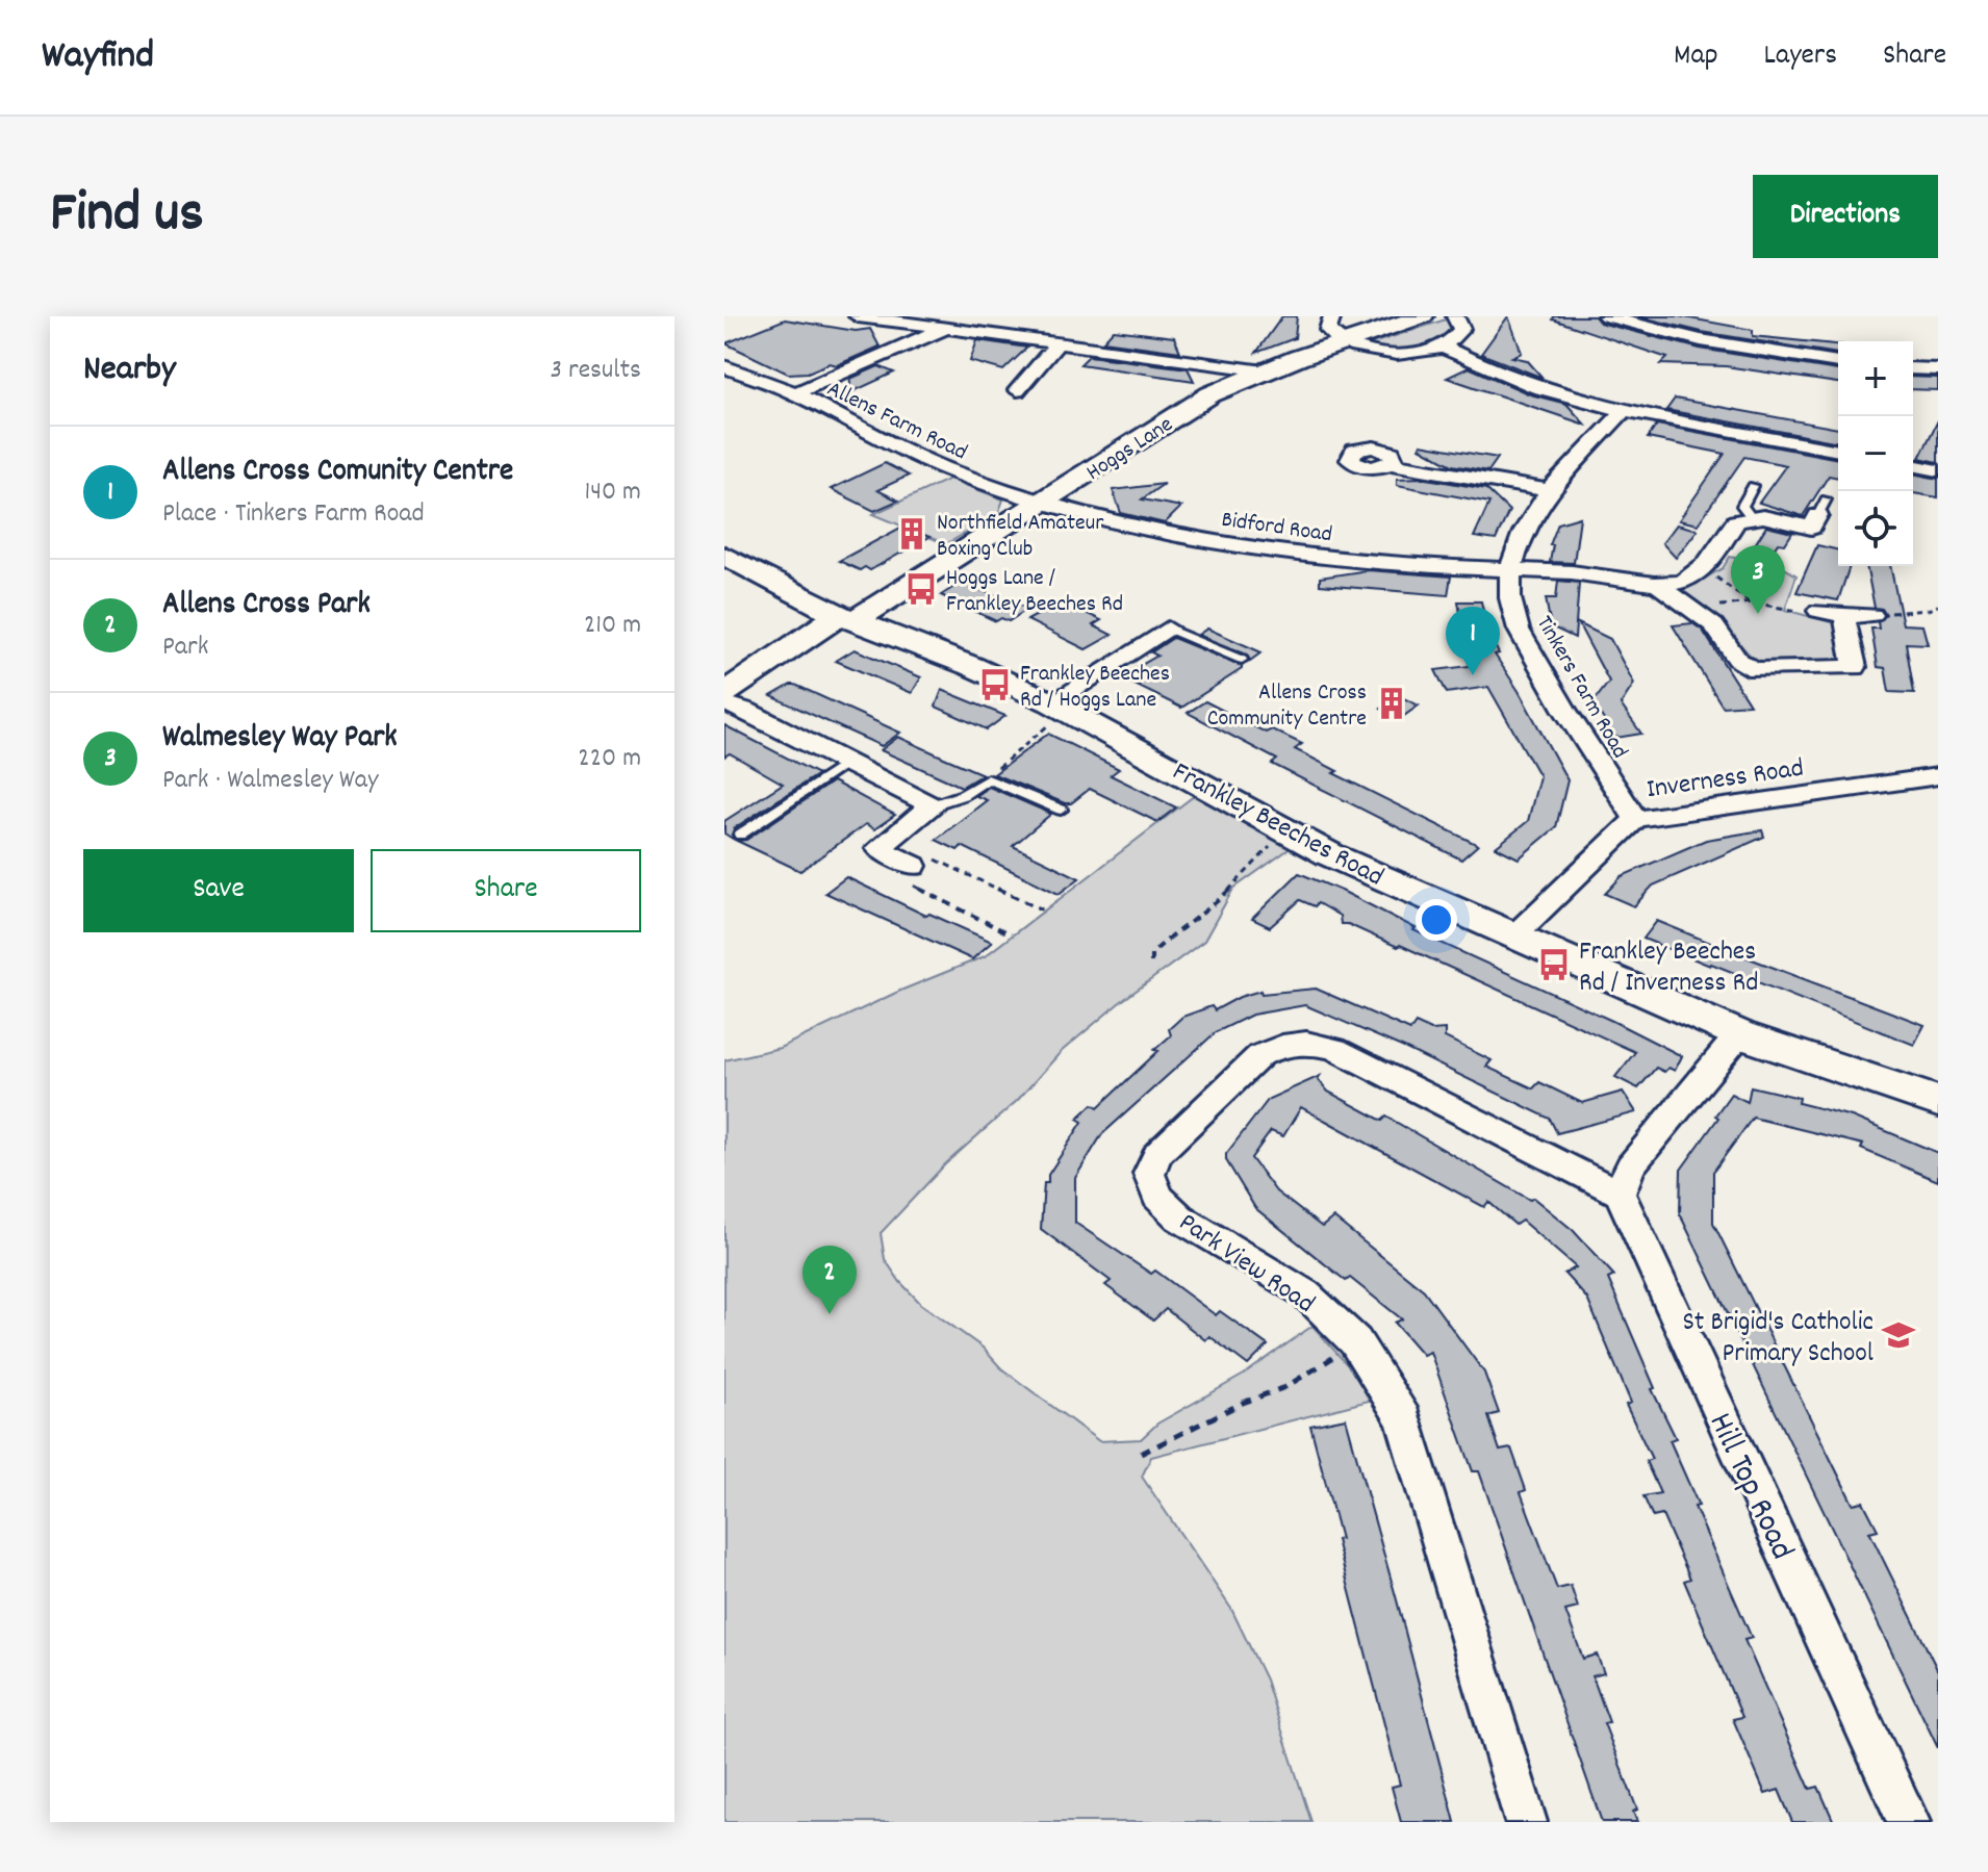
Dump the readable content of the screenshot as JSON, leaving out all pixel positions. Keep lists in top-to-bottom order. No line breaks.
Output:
{"streets":{"street":["Allens Farm Road","Hoggs Lane","Bidford Road","Tinkers Farm Road","Inverness Road","Frankley Beeches Road","Park View Road","Hill Top Road"]},"crossings":[["Allens Farm Road","Hoggs Lane"],["Allens Farm Road","Bidford Road"],["Hoggs Lane","Bidford Road"],["Hoggs Lane","Frankley Beeches Road"],["Bidford Road","Tinkers Farm Road"],["Tinkers Farm Road","Inverness Road"],["Inverness Road","Frankley Beeches Road"],["Park View Road","Hill Top Road"]],"places":{"building":["Northfield Amateur Boxing Club","Allens Cross Community Centre"],"bus stop":["Hoggs Lane / Frankley Beeches Rd","Frankley Beeches Rd / Hoggs Lane","Frankley Beeches Rd / Inverness Rd"],"school or university":["St Brigid's Catholic Primary School"]},"page":{"header":"Wayfind","nav":["Map","Layers","Share"],"title":"Find us","buttons":["Directions",["Save","Share"]],"heading":["Nearby","3 results"],"map_buttons":["+","−"],"list":[{"mark":"1","name":"Allens Cross Comunity Centre","note":"Place · Tinkers Farm Road","value":"140 m"},{"mark":"2","name":"Allens Cross Park","note":"Park","value":"210 m"},{"mark":"3","name":"Walmesley Way Park","note":"Park · Walmesley Way","value":"220 m"}],"pins":["3","1","2"]}}
